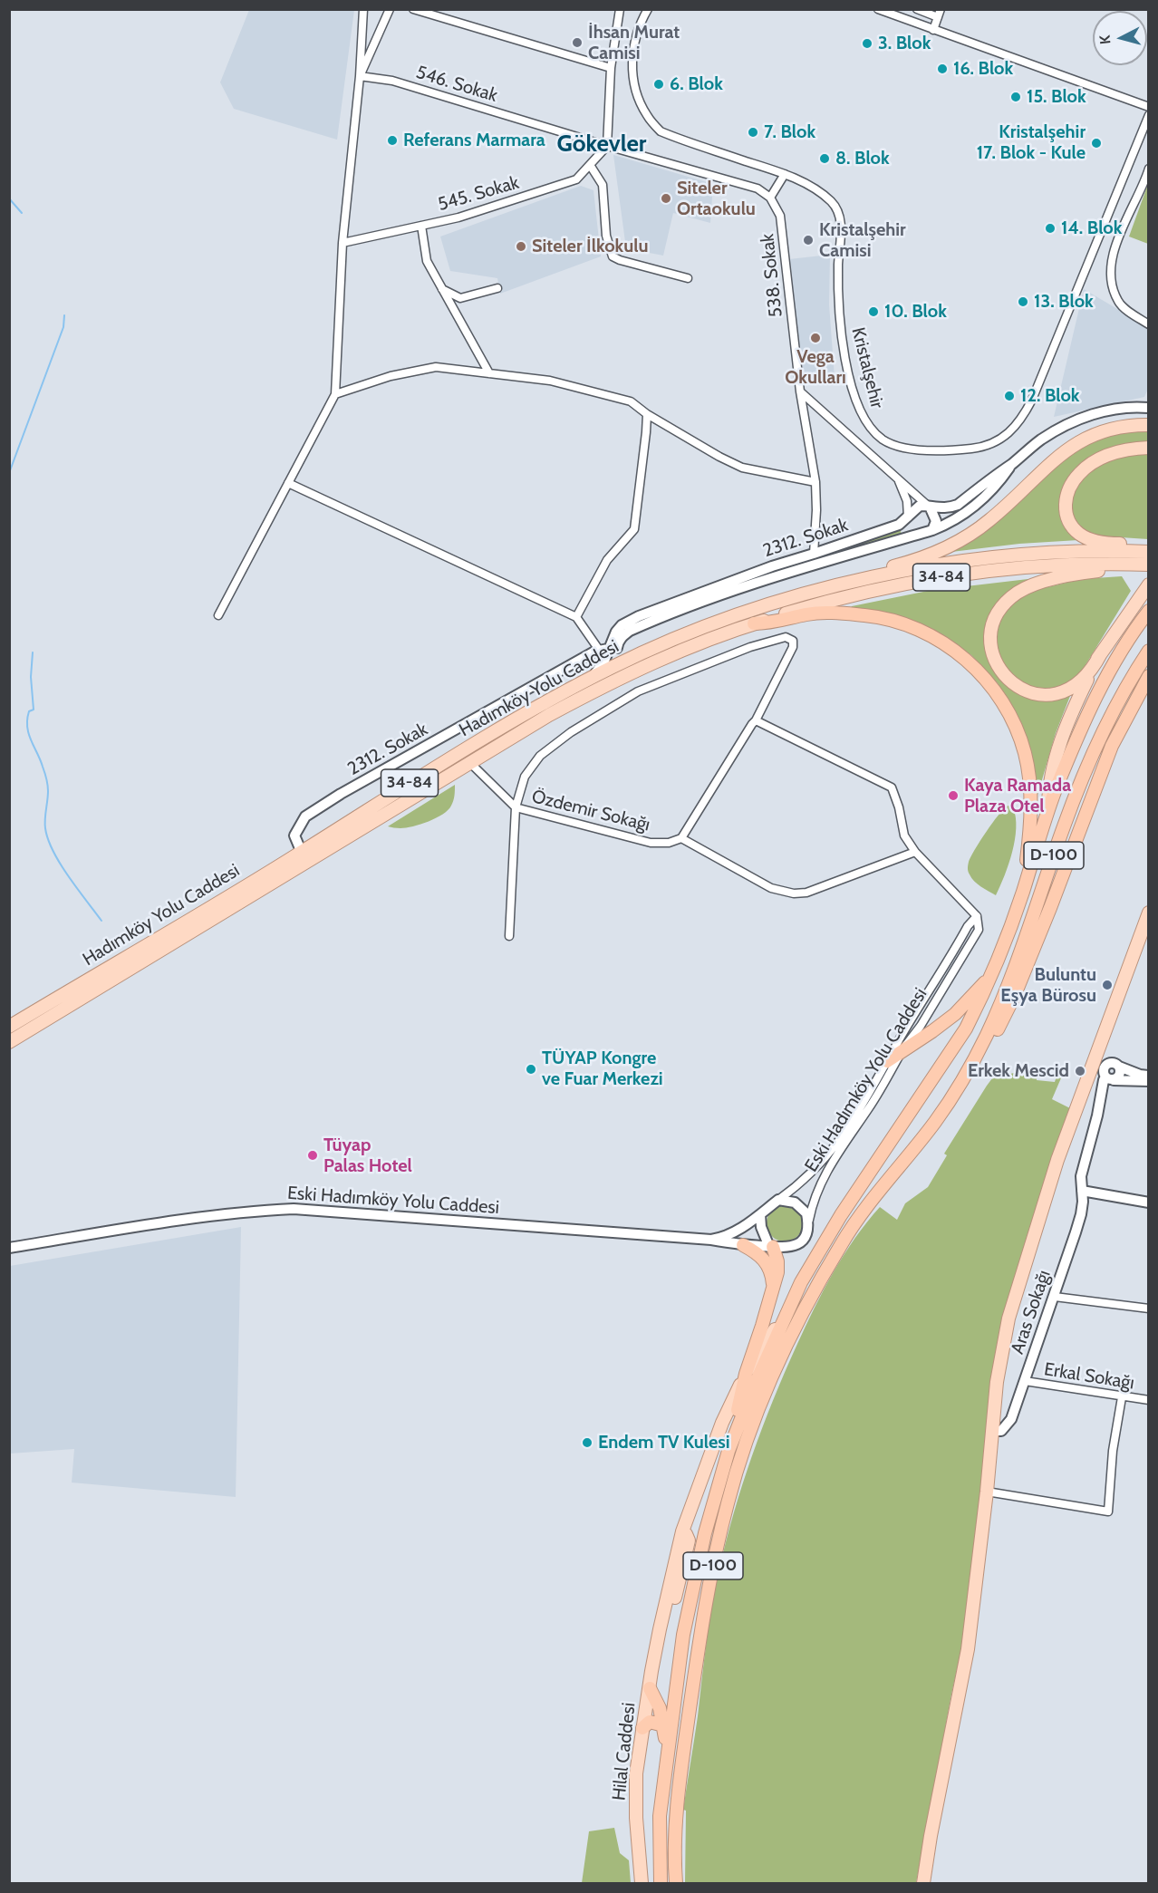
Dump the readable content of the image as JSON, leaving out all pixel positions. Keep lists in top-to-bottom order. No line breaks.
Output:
{"streets":{"highway":["D-100"],"main road":["34-84","Hadımköy Yolu Caddesi","Hilal Caddesi"],"street":["546. Sokak","545. Sokak","538. Sokak","Kristalşehir","2312. Sokak","Özdemir Sokağı","Eski Hadımköy Yolu Caddesi","Aras Sokağı","Erkal Sokağı"]},"crossings":[["546. Sokak","545. Sokak"],["538. Sokak","2312. Sokak"],["2312. Sokak","Hadımköy Yolu Caddesi"],["34-84","Hadımköy Yolu Caddesi"],["Hadımköy Yolu Caddesi","Özdemir Sokağı"],["D-100","Hilal Caddesi"],["Aras Sokağı","Erkal Sokağı"]],"districts":["Gökevler"],"places":["İhsan Murat Camisi","3. Blok","16. Blok","6. Blok","15. Blok","7. Blok","Referans Marmara","Kristalşehir 17. Blok - Kule","8. Blok","Siteler Ortaokulu","14. Blok","Kristalşehir Camisi","Siteler İlkokulu","13. Blok","10. Blok","Vega Okulları","12. Blok","Kaya Ramada Plaza Otel","Buluntu Eşya Bürosu","TÜYAP Kongre ve Fuar Merkezi","Erkek Mescid","Tüyap Palas Hotel","Endem TV Kulesi"],"north":"left"}
